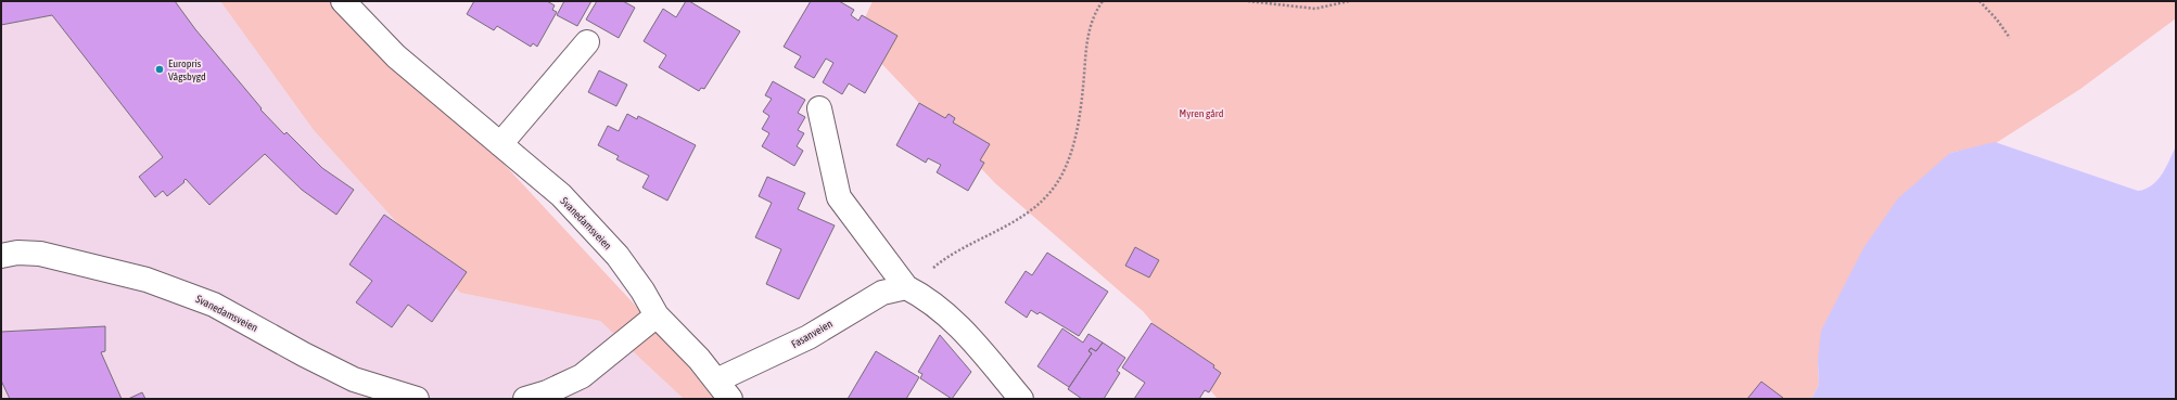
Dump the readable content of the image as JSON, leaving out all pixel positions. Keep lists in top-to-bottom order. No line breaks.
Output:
{"streets":{"street":["Svanedamsveien","Fasanveien"]},"crossings":[["Svanedamsveien","Fasanveien"]],"parks":["Myren gård"],"places":["Europris Vågsbygd"]}
